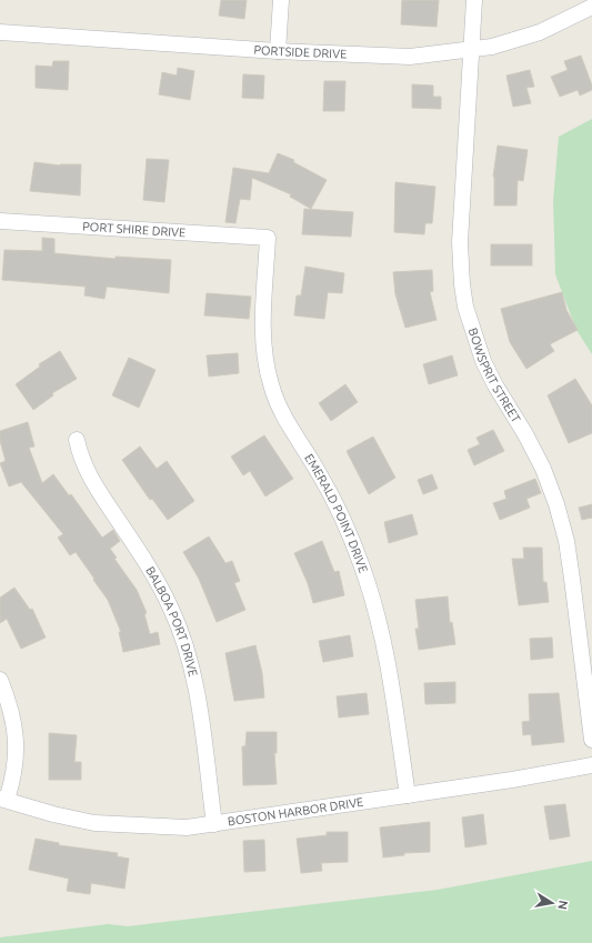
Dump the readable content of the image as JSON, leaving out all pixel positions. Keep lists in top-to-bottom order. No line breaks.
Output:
{"streets":{"street":["PORTSIDE DRIVE","PORT SHIRE DRIVE","BOWSPRIT STREET","EMERALD POINT DRIVE","BALBOA PORT DRIVE","BOSTON HARBOR DRIVE"]},"crossings":[["PORTSIDE DRIVE","BOWSPRIT STREET"],["PORT SHIRE DRIVE","EMERALD POINT DRIVE"],["EMERALD POINT DRIVE","BOSTON HARBOR DRIVE"],["BALBOA PORT DRIVE","BOSTON HARBOR DRIVE"]],"north":"right"}
